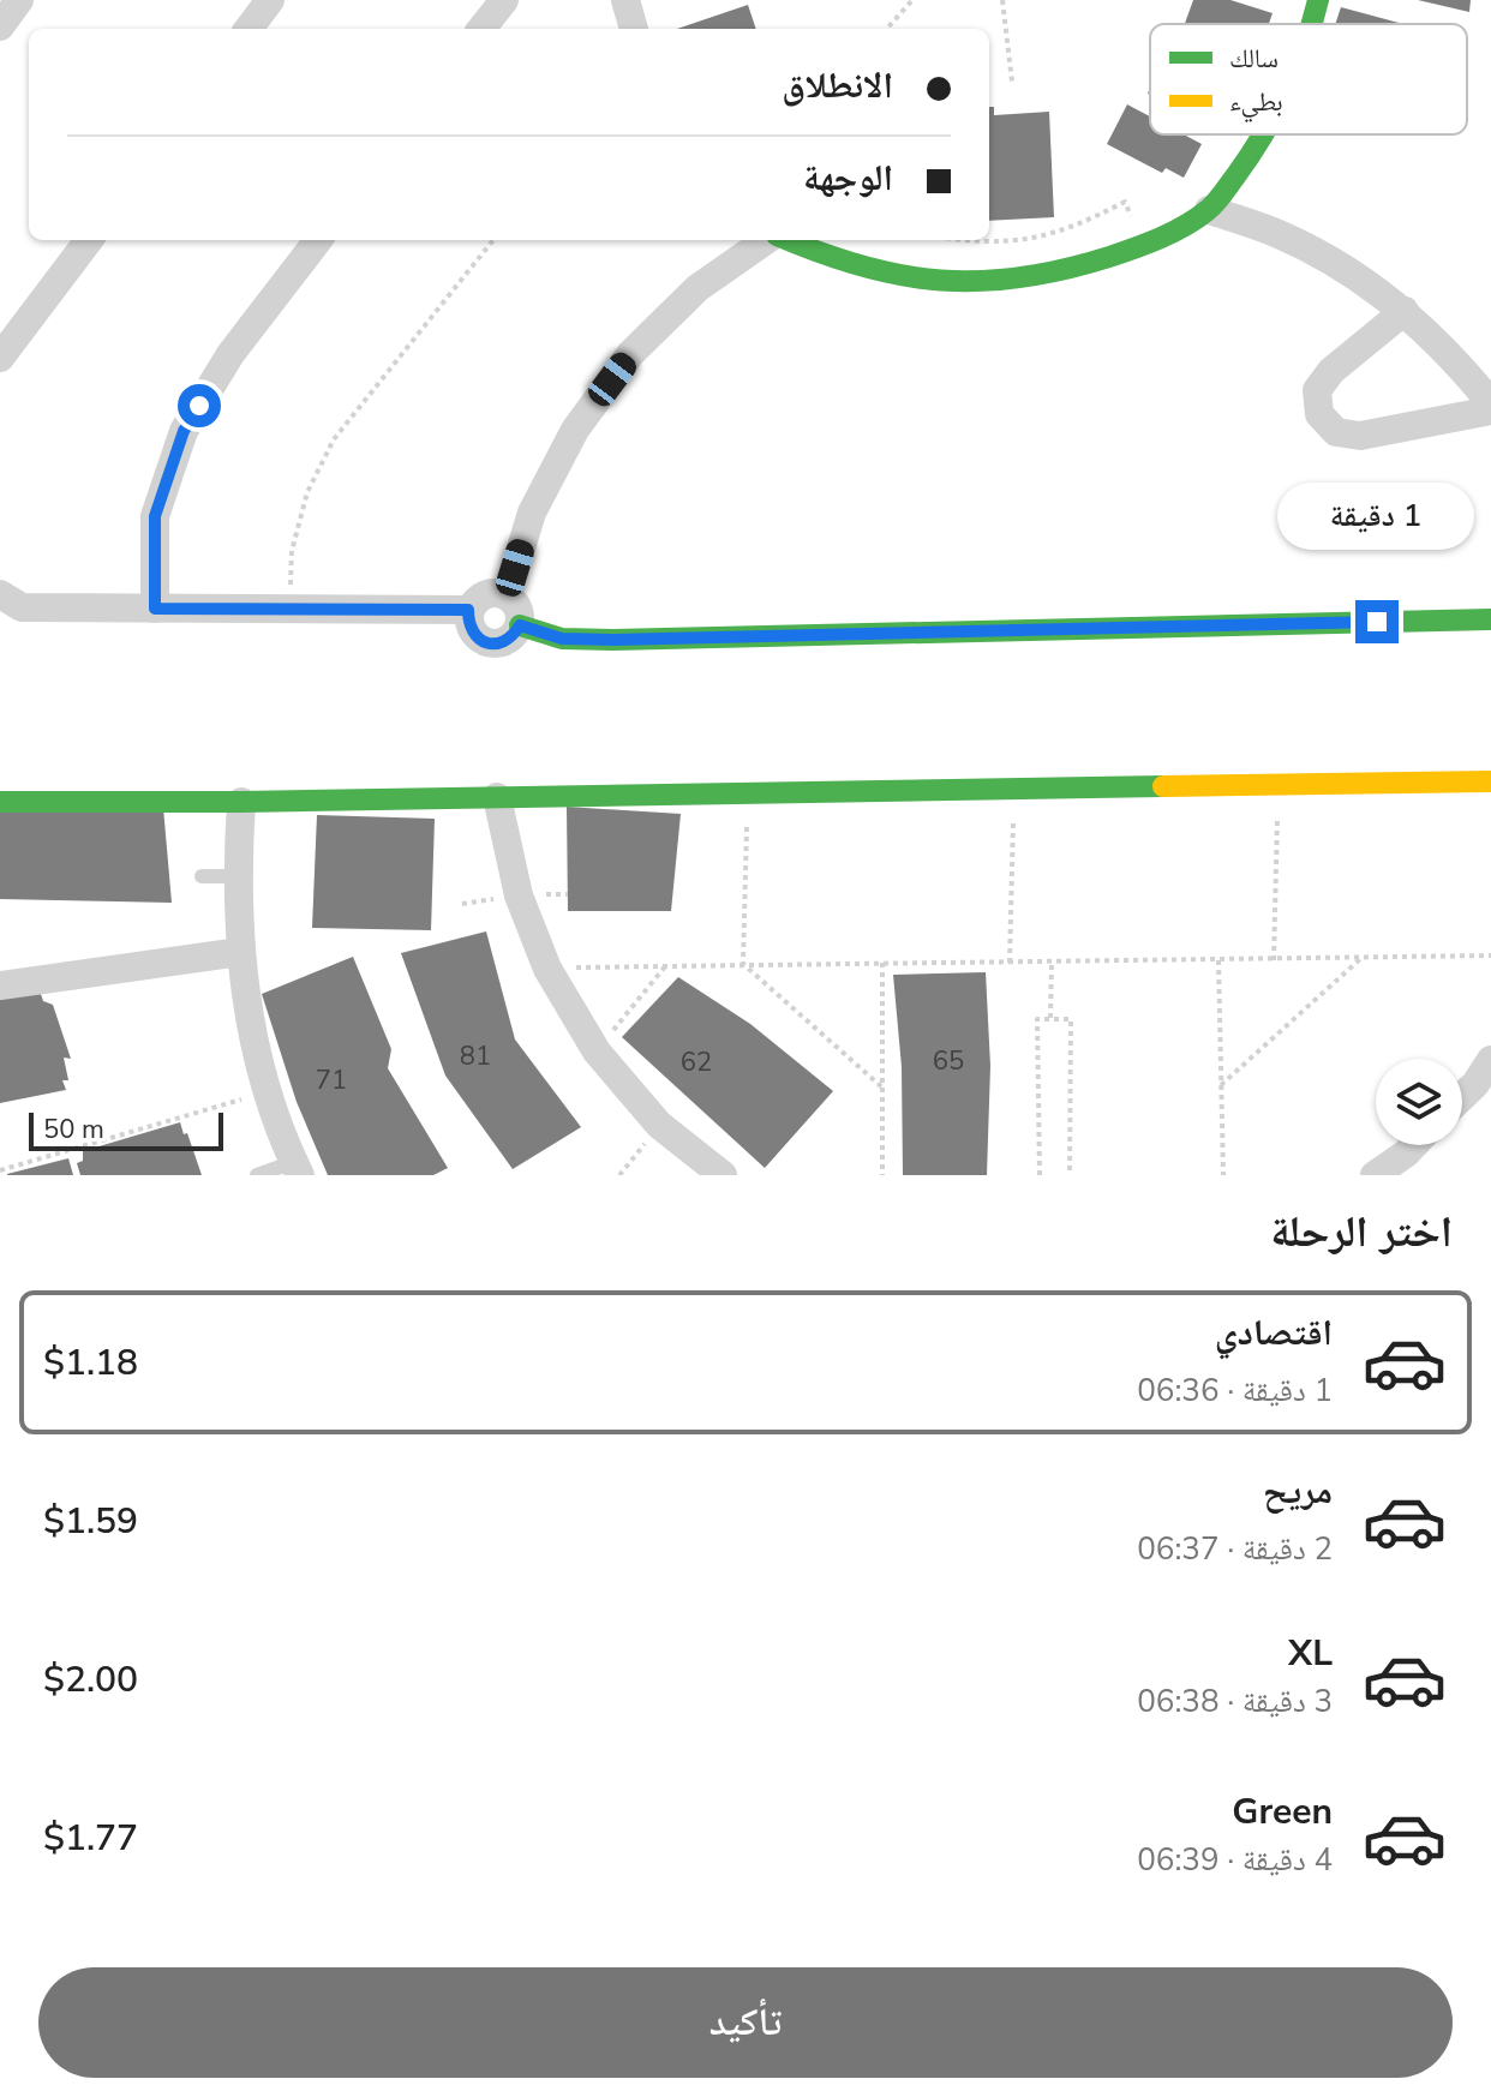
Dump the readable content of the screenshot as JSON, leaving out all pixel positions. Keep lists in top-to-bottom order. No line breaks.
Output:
{"house_numbers":["81","65","62","71"],"legend":["سالك","بطيء"],"scale_bar":"50 m","page":{"banner":["الانطلاق","الوجهة"],"bubble":"1 دقيقة","scale":"50 m","heading":"اختر الرحلة","list":[{"name":"اقتصادي","note":"1 دقيقة · 06:36","value":"$1.18"},{"name":"مريح","note":"2 دقيقة · 06:37","value":"$1.59"},{"name":"XL","note":"3 دقيقة · 06:38","value":"$2.00"},{"name":"Green","note":"4 دقيقة · 06:39","value":"$1.77"}],"buttons":"تأكيد"}}
